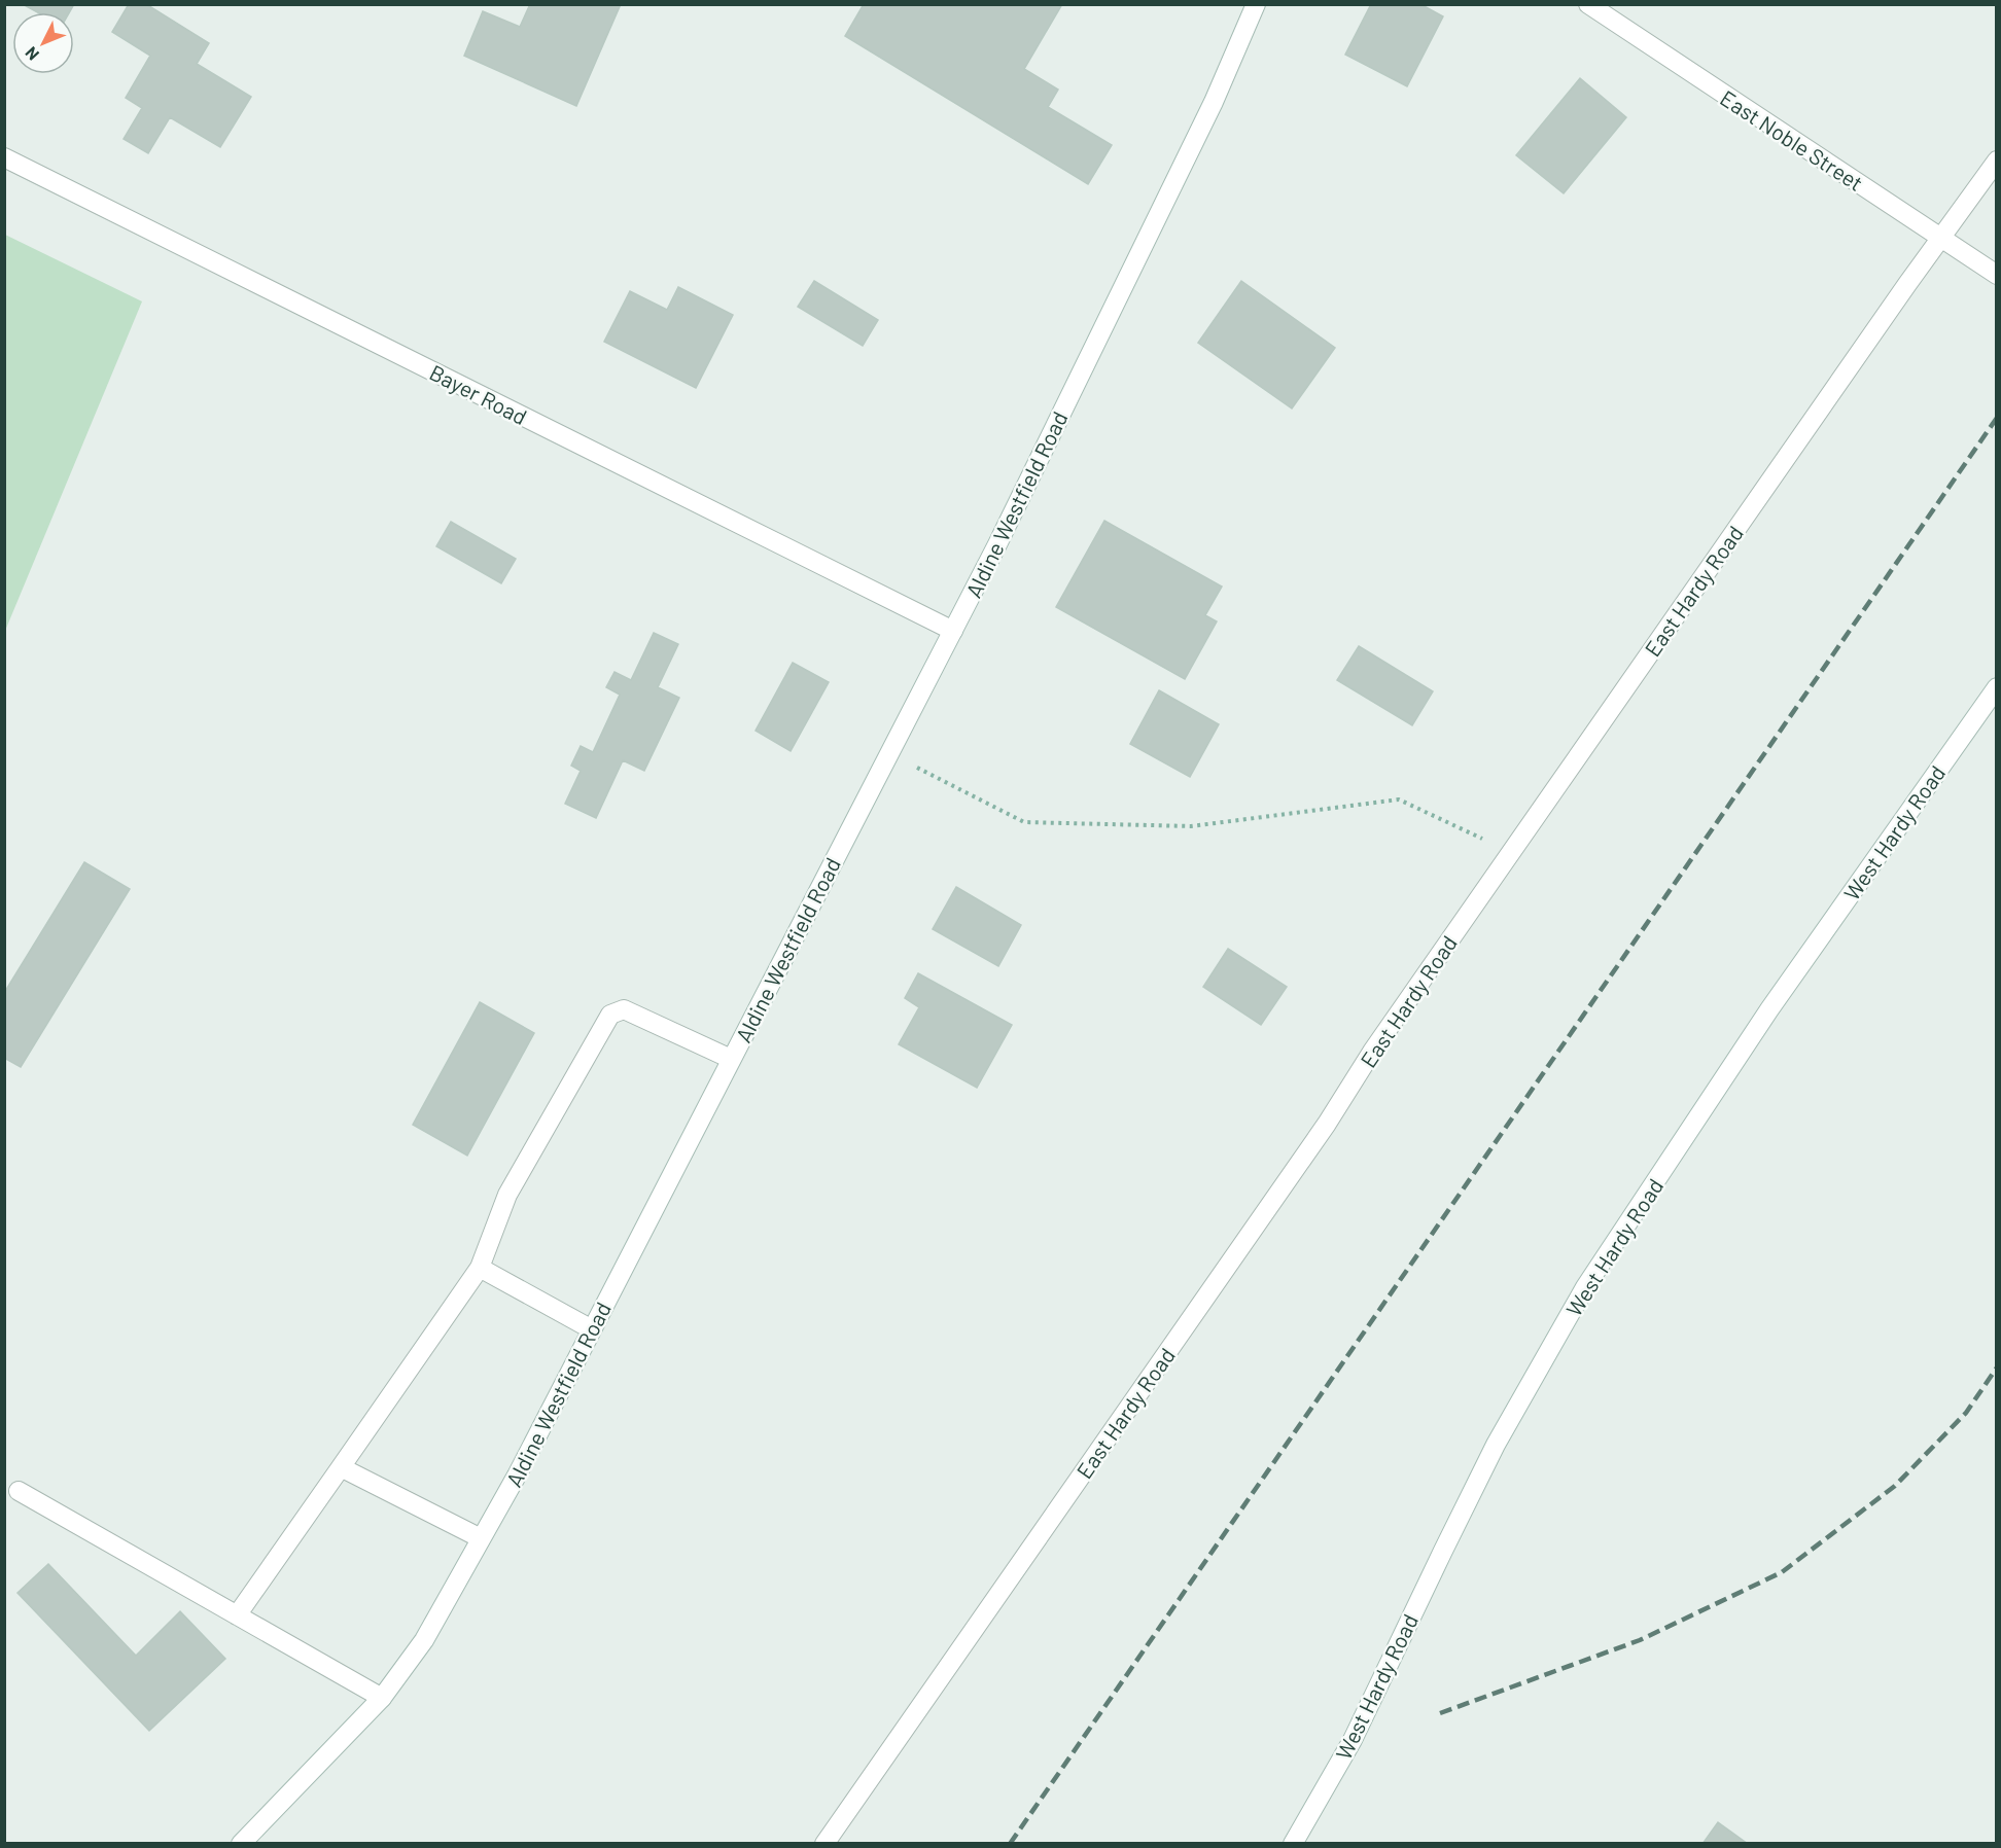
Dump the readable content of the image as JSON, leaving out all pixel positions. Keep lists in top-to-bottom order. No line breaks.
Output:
{"streets":{"street":["East Noble Street","Bayer Road","Aldine Westfield Road","East Hardy Road","West Hardy Road"]},"crossings":[["East Noble Street","East Hardy Road"],["Bayer Road","Aldine Westfield Road"]],"north":"bottom left"}
